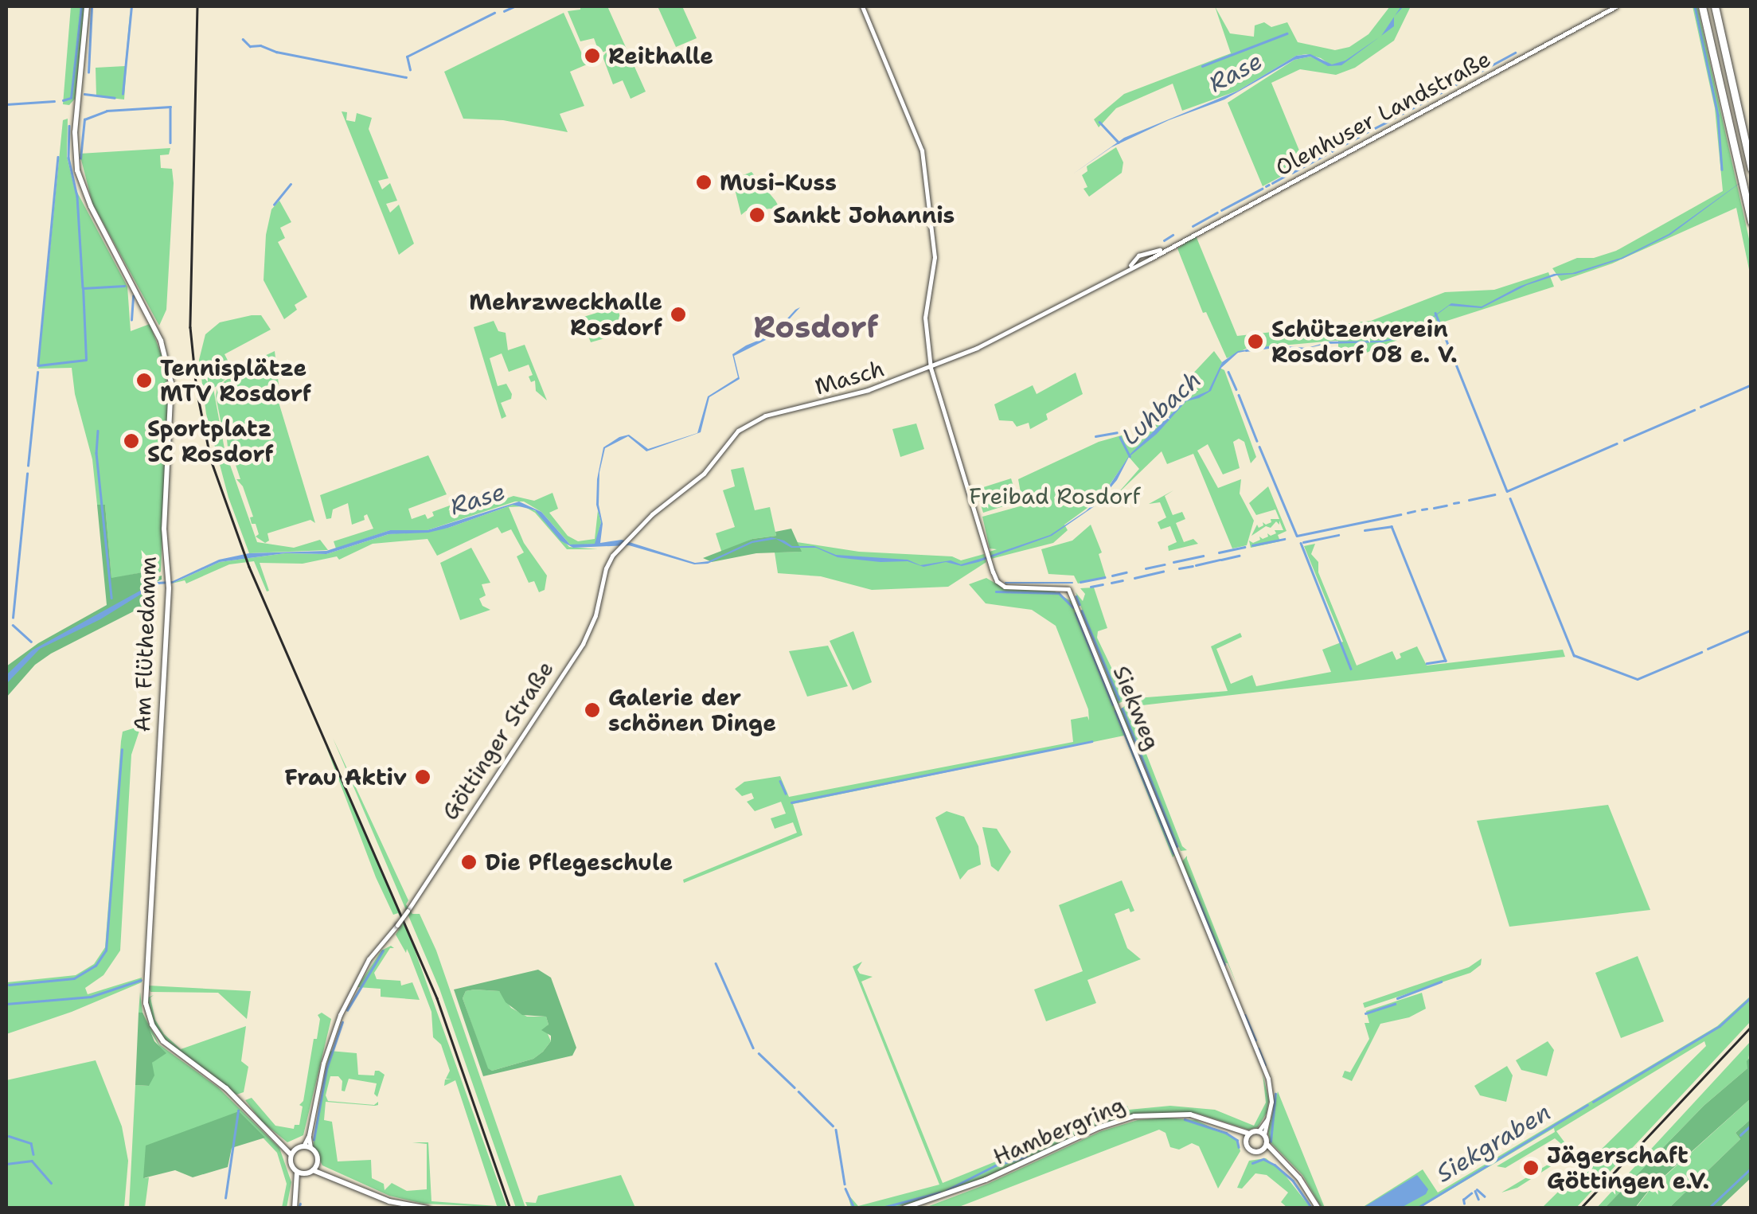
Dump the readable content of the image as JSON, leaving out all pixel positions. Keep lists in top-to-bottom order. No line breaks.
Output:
{"streets":{"main road":["Am Flüthedamm","Göttinger Straße","Hambergring"],"street":["Olenhuser Landstraße","Masch","Siekweg"]},"crossings":[["Olenhuser Landstraße","Masch"],["Olenhuser Landstraße","Siekweg"],["Masch","Siekweg"],["Masch","Göttinger Straße"],["Am Flüthedamm","Göttinger Straße"]],"districts":["Rosdorf"],"water":["Rase","Luhbach","Siekgraben"],"parks":["Freibad Rosdorf"],"places":["Reithalle","Musi-Kuss","Sankt Johannis","Mehrzweckhalle Rosdorf","Schützenverein Rosdorf 08 e. V.","Tennisplätze MTV Rosdorf","Sportplatz SC Rosdorf","Galerie der schönen Dinge","Frau Aktiv","Die Pflegeschule","Jägerschaft Göttingen e.V."]}
